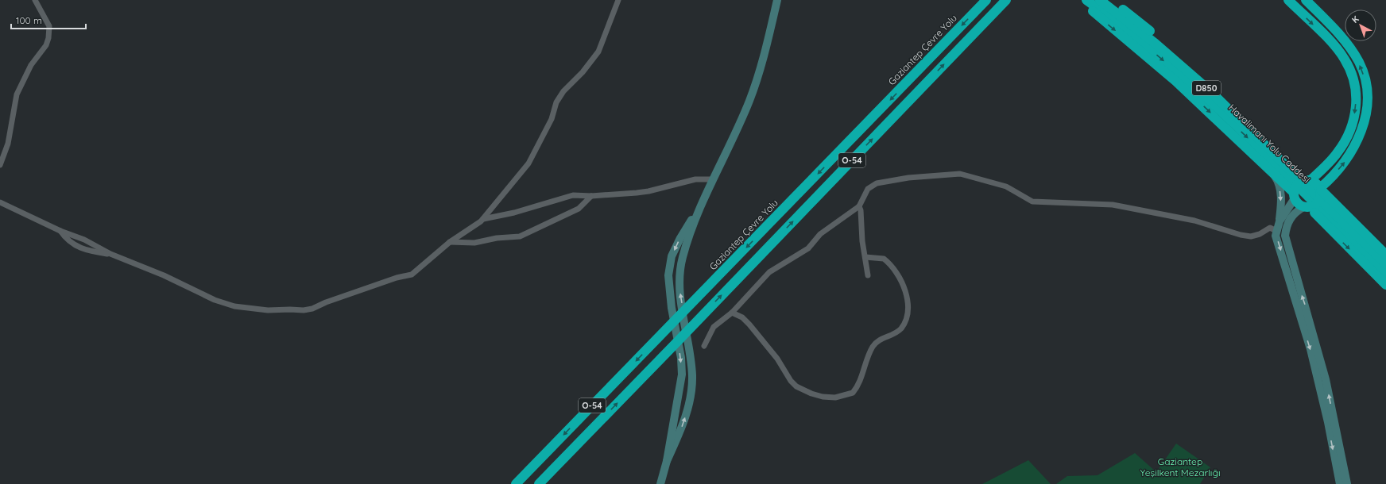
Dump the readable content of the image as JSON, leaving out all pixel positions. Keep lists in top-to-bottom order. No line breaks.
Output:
{"streets":{"highway":["Gaziantep Çevre Yolu","D850","Havalimanı Yolu Caddesi","O-54"]},"parks":["Gaziantep Yeşilkent Mezarlığı"],"scale_bar":"100 m","north":"top left"}
